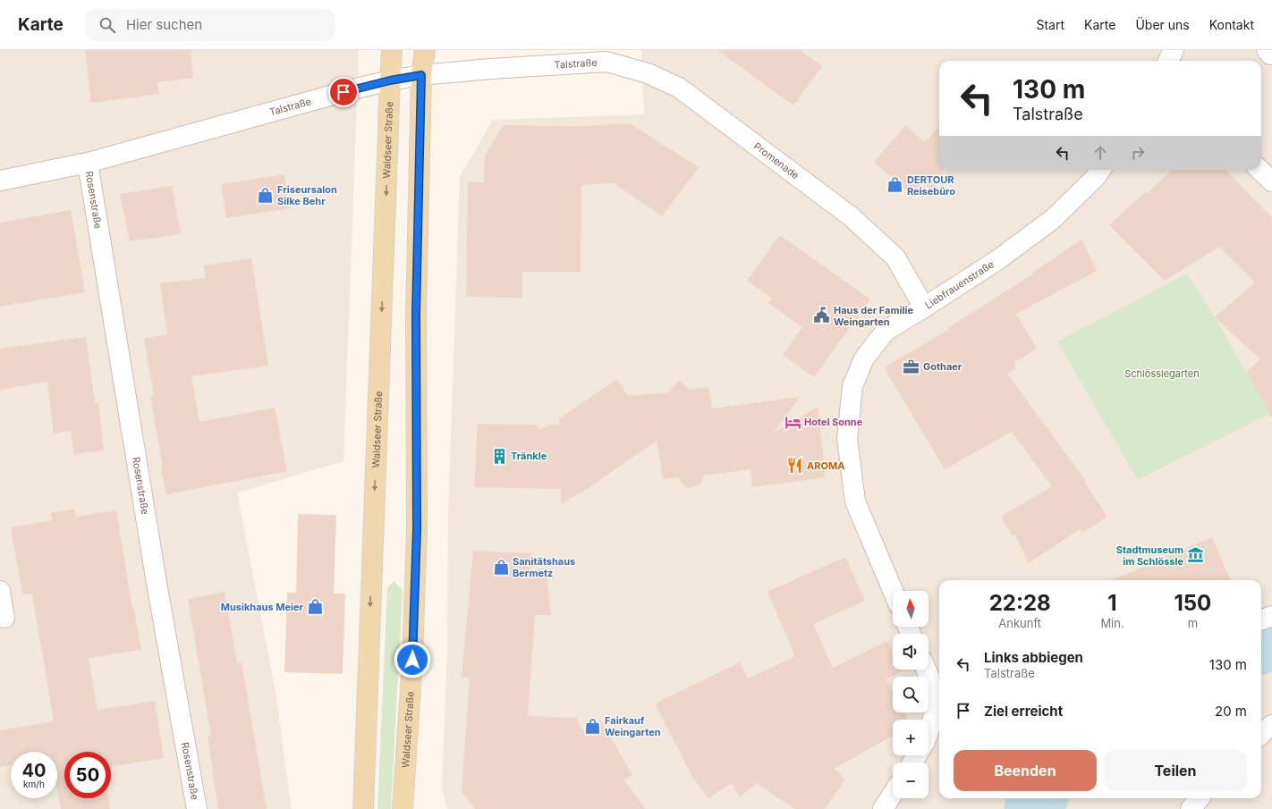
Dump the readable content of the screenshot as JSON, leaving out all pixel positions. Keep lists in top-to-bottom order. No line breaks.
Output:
{"streets":{"main road":["Waldseer Straße"],"street":["Talstraße","Promenade","Rosenstraße","Liebfrauenstraße"]},"crossings":[["Talstraße","Waldseer Straße"],["Talstraße","Promenade"],["Talstraße","Rosenstraße"],["Promenade","Liebfrauenstraße"]],"parks":["Schlösslegarten"],"places":{"shop":["DERTOUR Reisebüro","Friseursalon Silke Behr","Sanitätshaus Bermetz","Musikhaus Meier","Fairkauf Weingarten"],"public building":["Haus der Familie Weingarten"],"office":["Gothaer"],"hotel":["Hotel Sonne"],"building":["Tränkle"],"restaurant":["AROMA"],"museum":["Stadtmuseum im Schlössle"]},"north":"top","page":{"header":"Karte","search":"Hier suchen","nav":["Start","Karte","Über uns","Kontakt"],"turn":["130 m","Talstraße"],"eta":["22:28","Ankunft","1","Min.","150","m"],"map_buttons":["+","−"],"list":[{"name":"Links abbiegen","note":"Talstraße","value":"130 m"},{"name":"Ziel erreicht","value":"20 m"}],"buttons":["Beenden","Teilen"],"speed":"40 km/h","limit":"50"}}
